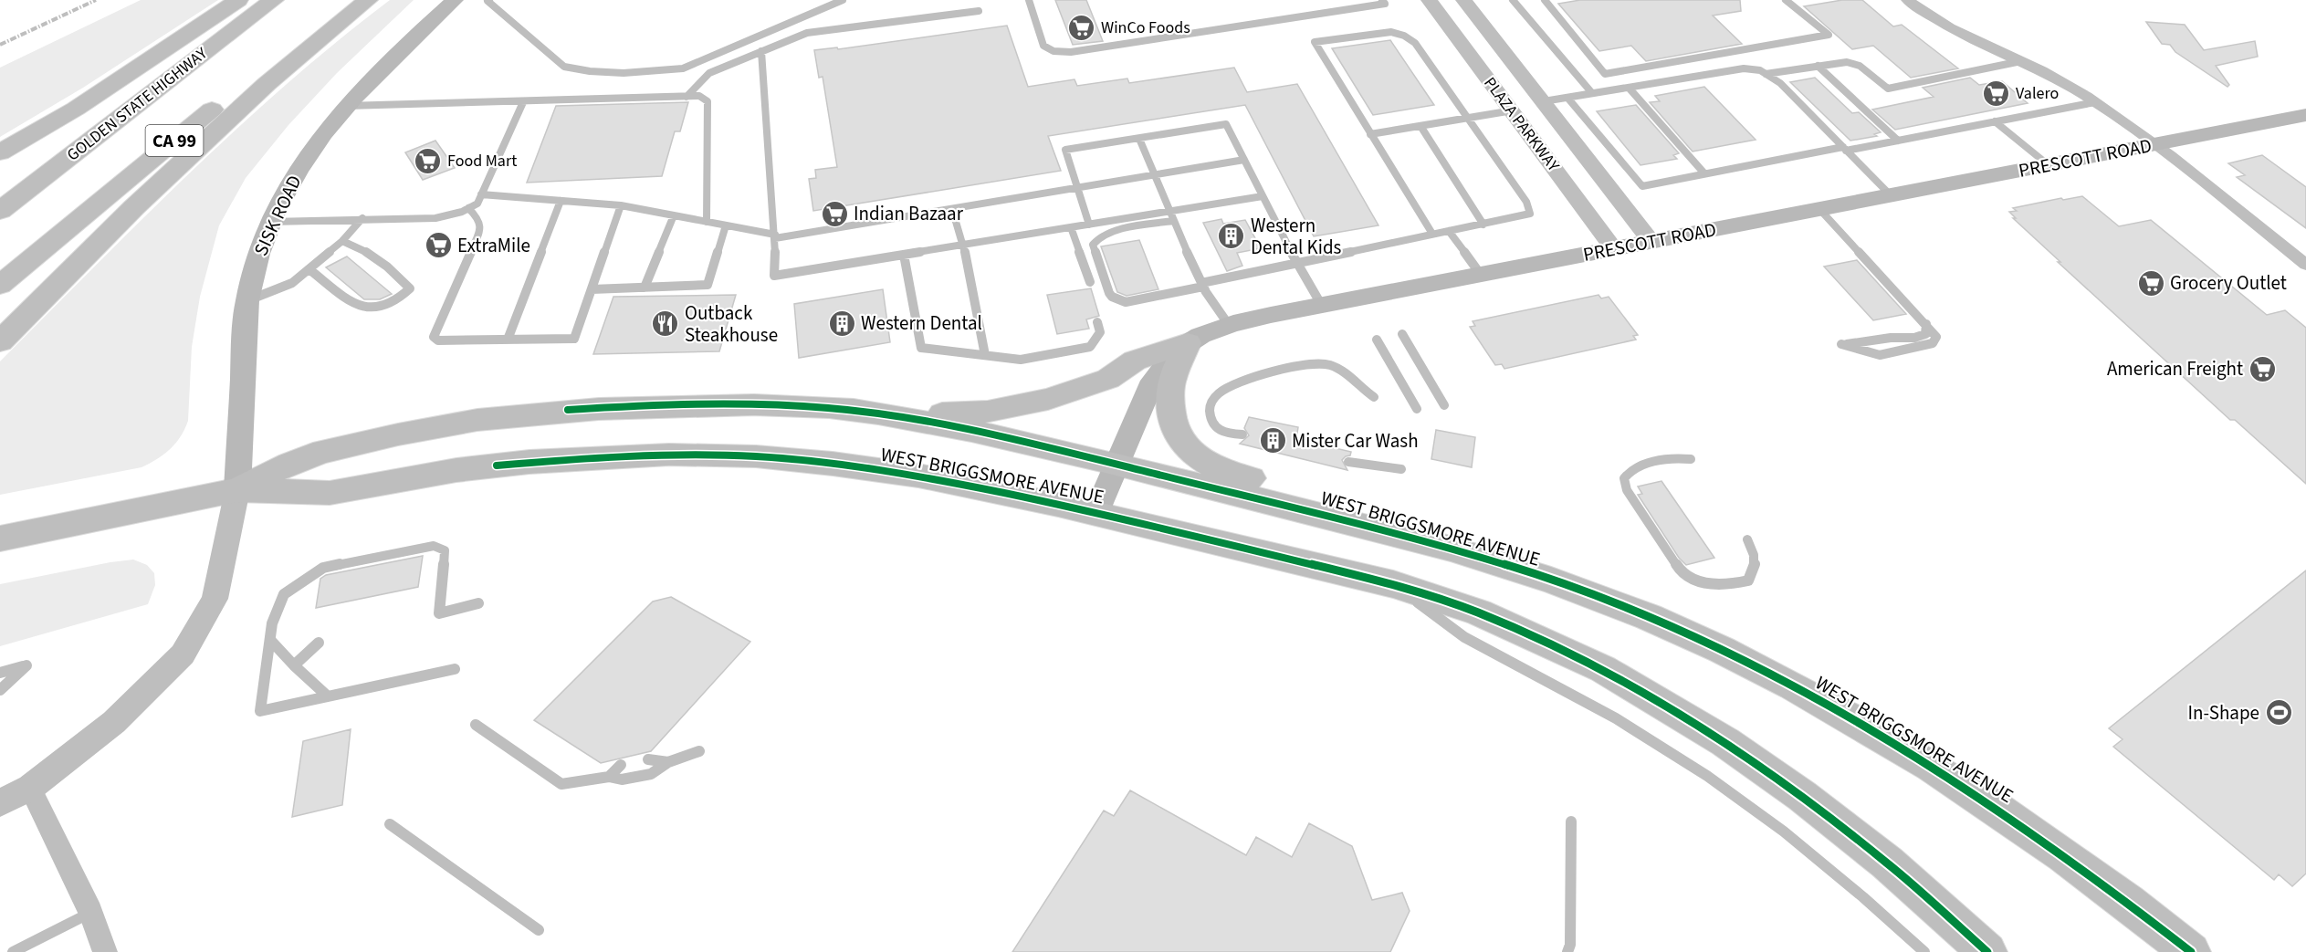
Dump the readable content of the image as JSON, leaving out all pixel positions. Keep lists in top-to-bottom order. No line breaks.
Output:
{"streets":{"main road":["GOLDEN STATE HIGHWAY","CA 99","PRESCOTT ROAD","SISK ROAD","WEST BRIGGSMORE AVENUE"],"street":["PLAZA PARKWAY"]},"crossings":[["PLAZA PARKWAY","PRESCOTT ROAD"],["PRESCOTT ROAD","WEST BRIGGSMORE AVENUE"],["SISK ROAD","WEST BRIGGSMORE AVENUE"]],"places":{"supermarket":["WinCo Foods","Valero","Food Mart","Indian Bazaar","ExtraMile","Grocery Outlet","American Freight"],"building":["Western Dental Kids","Western Dental","Mister Car Wash"],"restaurant":["Outback Steakhouse"],"sports":["In-Shape"]}}
